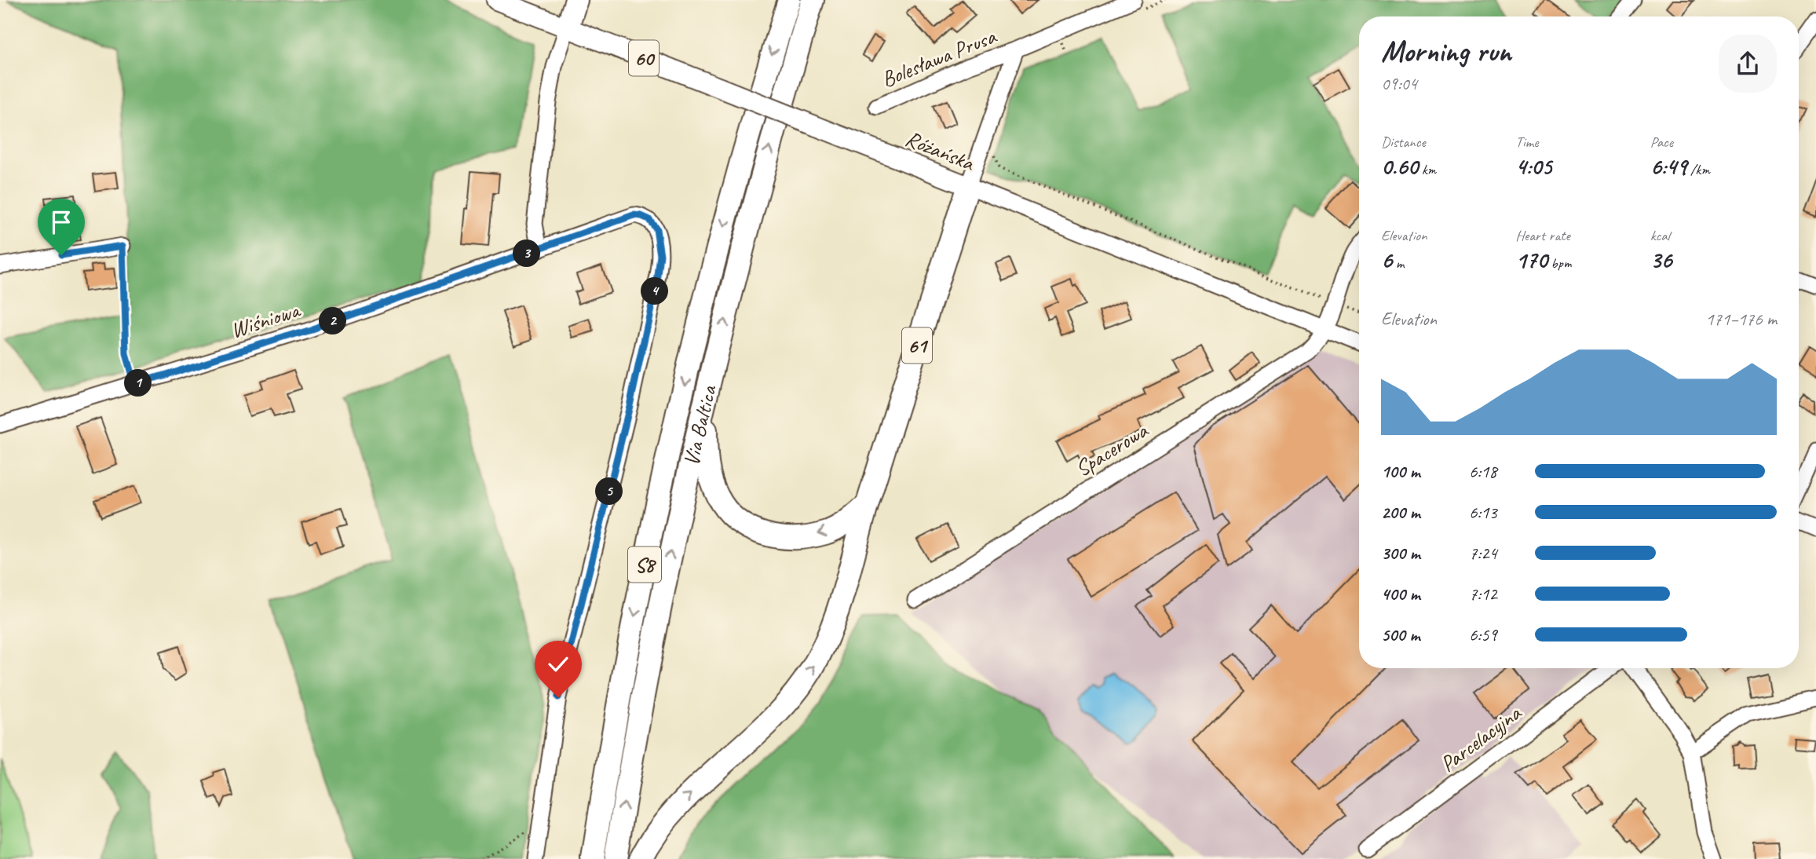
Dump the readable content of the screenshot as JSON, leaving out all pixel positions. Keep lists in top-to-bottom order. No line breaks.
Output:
{"streets":{"highway":["61","Via Baltica","S8"],"main road":["60","Różańska"],"street":["Bolesława Prusa","Wiśniowa","Spacerowa","Parcelacyjna"]},"crossings":[["Bolesława Prusa","Różańska"],["Bolesława Prusa","61"],["Różańska","61"],["Różańska","Spacerowa"]],"page":{"heading":["Morning run","09:04"],"stats":[["Distance","0.60 km"],["Time","4:05"],["Pace","6:49 /km"],["Elevation","6 m"],["Heart rate","170 bpm"],["kcal","36"]],"pins":["3","4","2","1","5"],"chart":["Elevation","171–176 m"],"list":[{"name":"100 m","note":"6:18"},{"name":"200 m","note":"6:13"},{"name":"300 m","note":"7:24"},{"name":"400 m","note":"7:12"},{"name":"500 m","note":"6:59"}]}}
